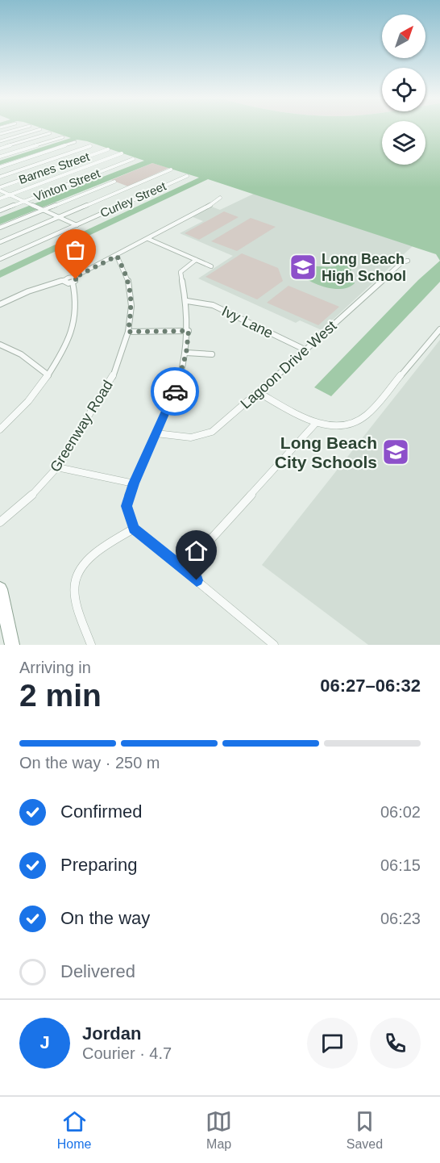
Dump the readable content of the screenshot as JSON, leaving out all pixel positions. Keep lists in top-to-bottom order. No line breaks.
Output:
{"streets":{"street":["Barnes Street","Vinton Street","Curley Street","Ivy Lane","Lagoon Drive West","Greenway Road"]},"crossings":[["Ivy Lane","Lagoon Drive West"]],"places":{"school or university":["Long Beach High School","Long Beach City Schools"]},"north":"top right","page":{"heading":["2 min","Arriving in","06:27–06:32"],"panel":["Jordan","Courier · 4.7"],"bar":"On the way · 250 m","list":[["Confirmed","06:02"],["Preparing","06:15"],["On the way","06:23"],"Delivered"],"round":"J","tabs":["Home","Map","Saved"]}}
